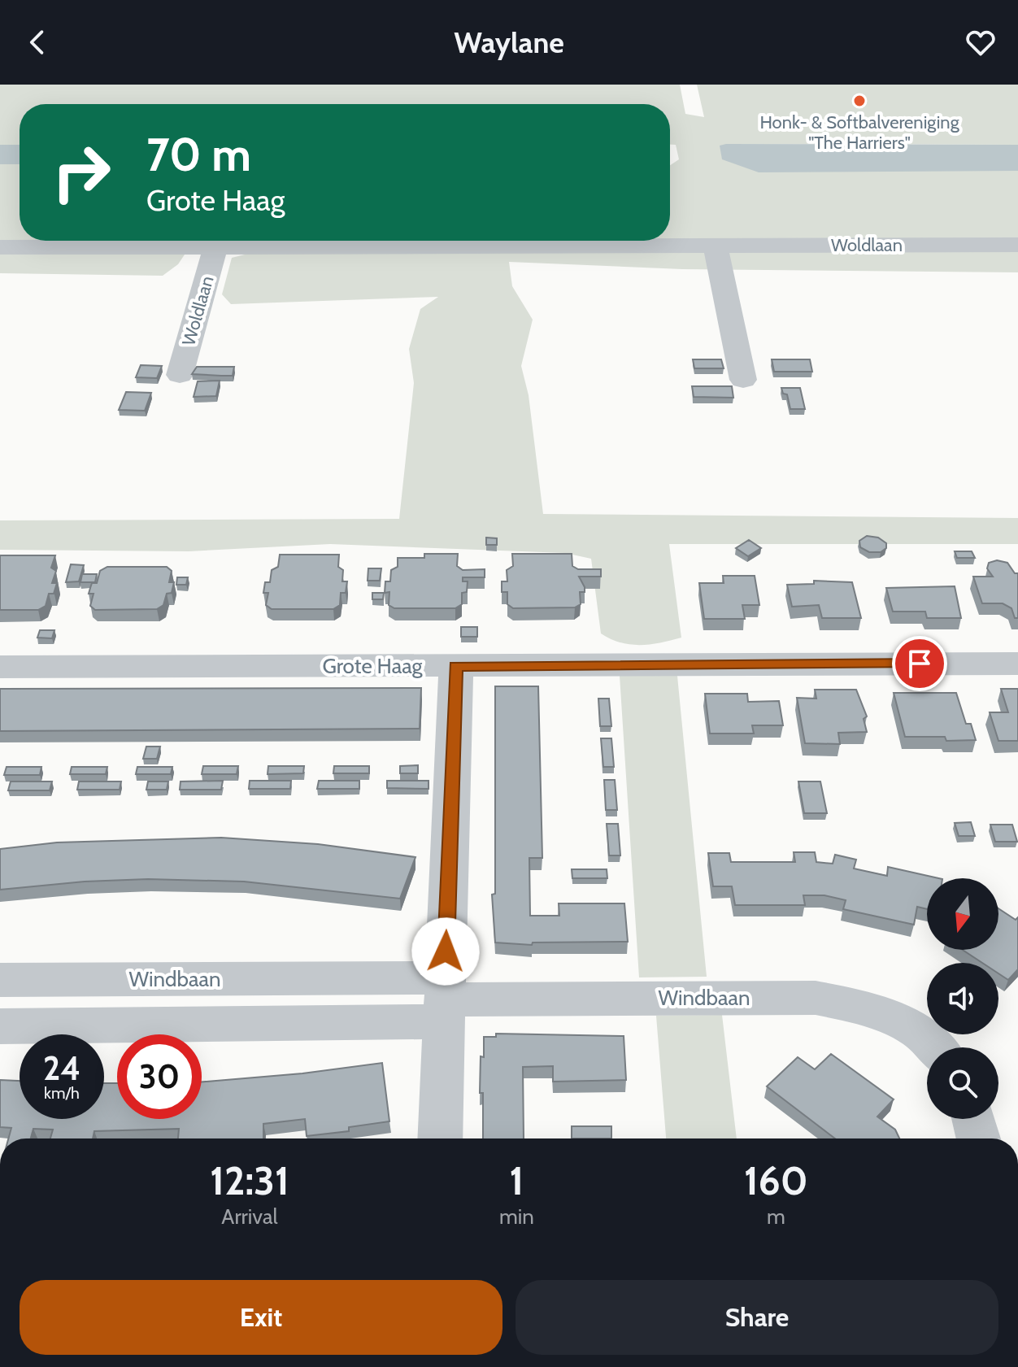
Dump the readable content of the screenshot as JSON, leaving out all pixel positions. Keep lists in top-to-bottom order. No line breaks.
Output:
{"streets":{"street":["Woldlaan","Grote Haag","Windbaan"]},"places":["Honk- & Softbalvereniging \"The Harriers\""],"north":"bottom","page":{"header":"Waylane","turn":["70 m","Grote Haag"],"speed":"24 km/h","limit":"30","eta":["12:31","Arrival","1","min","160","m"],"buttons":["Exit","Share"]}}
